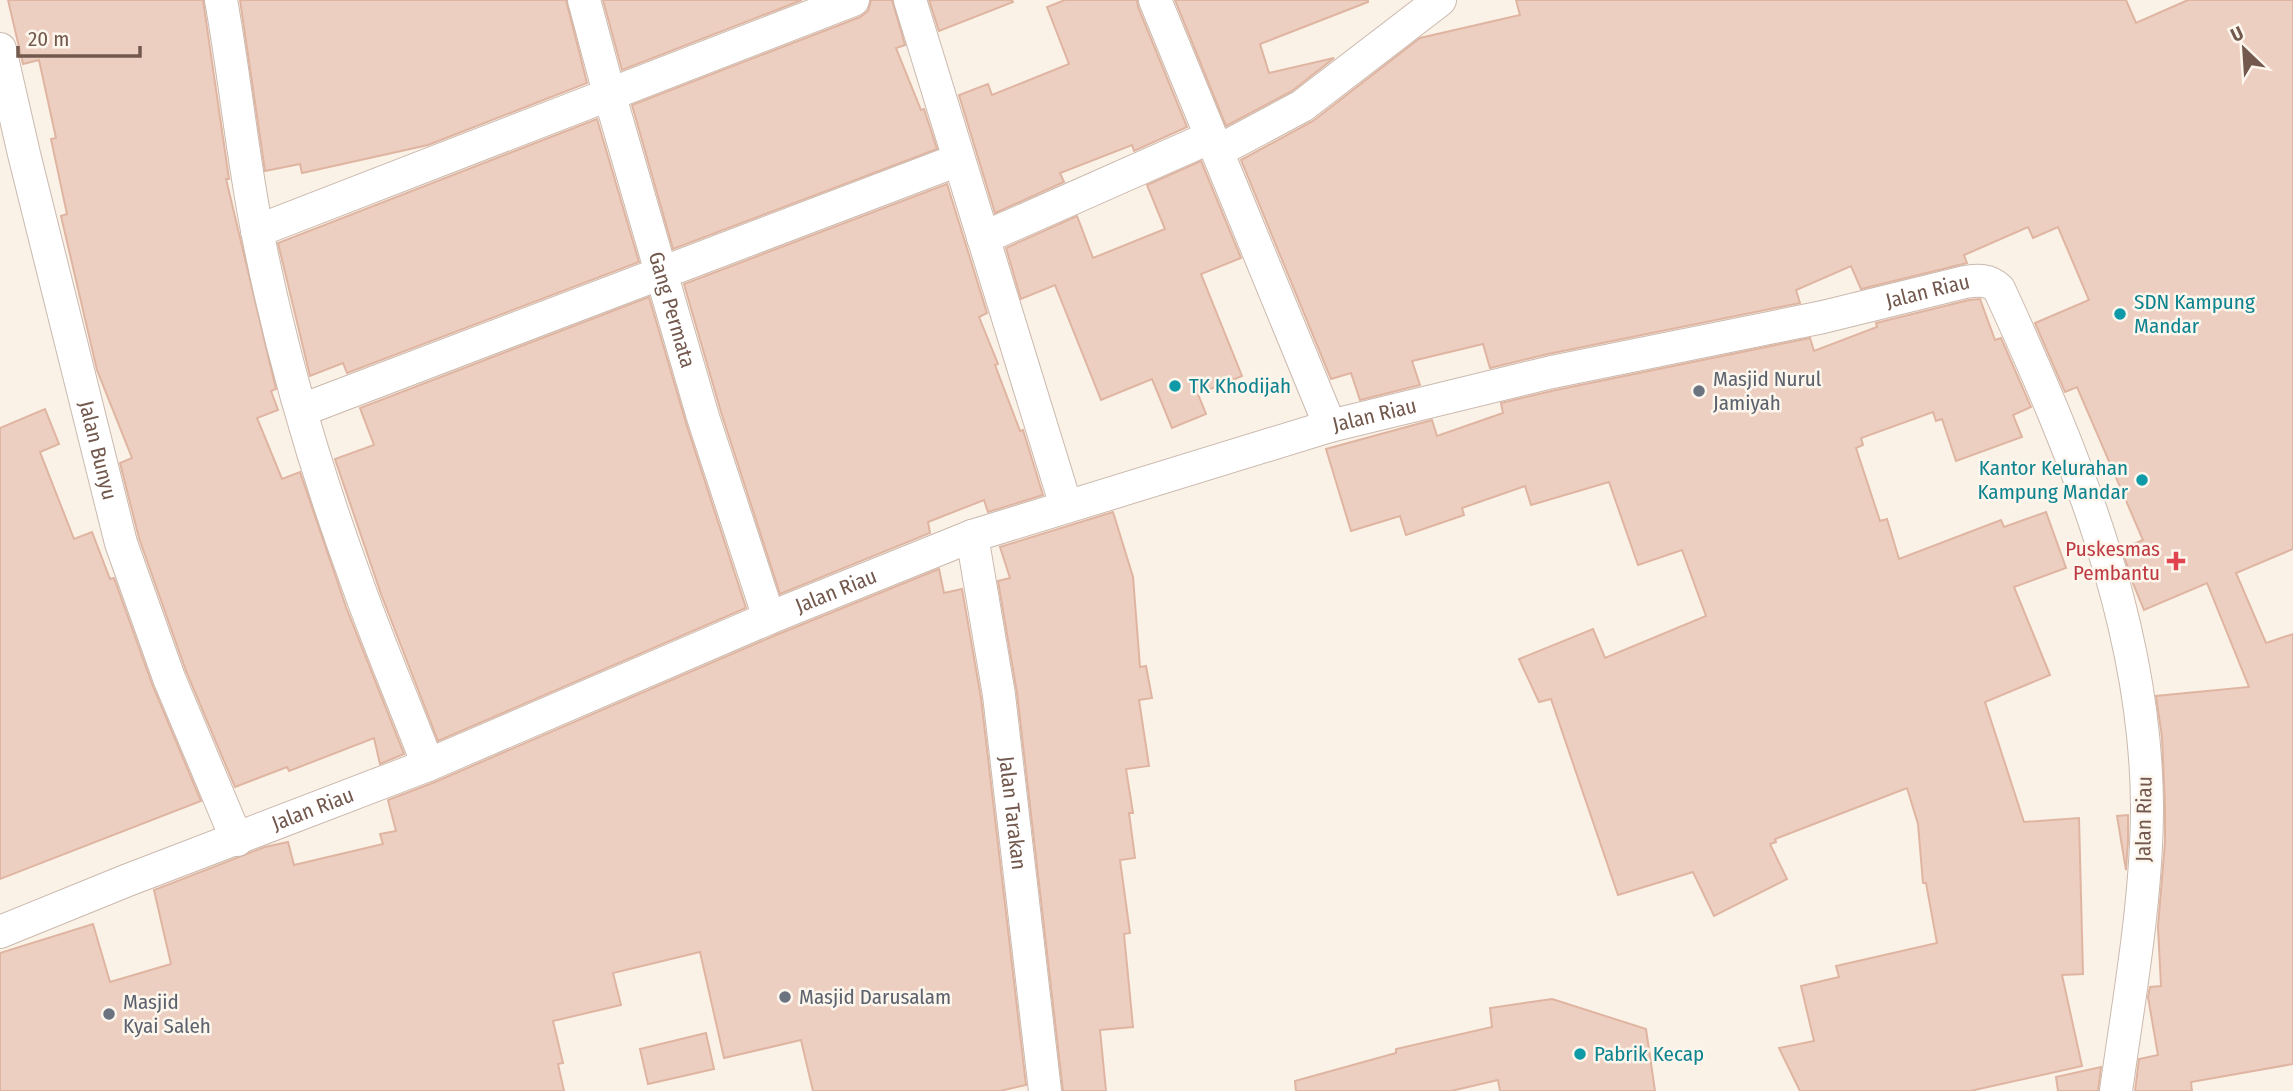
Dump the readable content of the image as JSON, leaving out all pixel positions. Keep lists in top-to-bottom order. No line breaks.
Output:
{"streets":{"street":["Jalan Riau","Gang Permata","Jalan Bunyu","Jalan Tarakan"]},"crossings":[["Jalan Riau","Gang Permata"],["Jalan Riau","Jalan Bunyu"],["Jalan Riau","Jalan Tarakan"]],"places":{"other":["SDN Kampung Mandar","TK Khodijah","Masjid Nurul Jamiyah","Kantor Kelurahan Kampung Mandar","Masjid Darusalam","Masjid Kyai Saleh","Pabrik Kecap"],"health":["Puskesmas Pembantu"]},"scale_bar":"20 m","north":"top left"}
